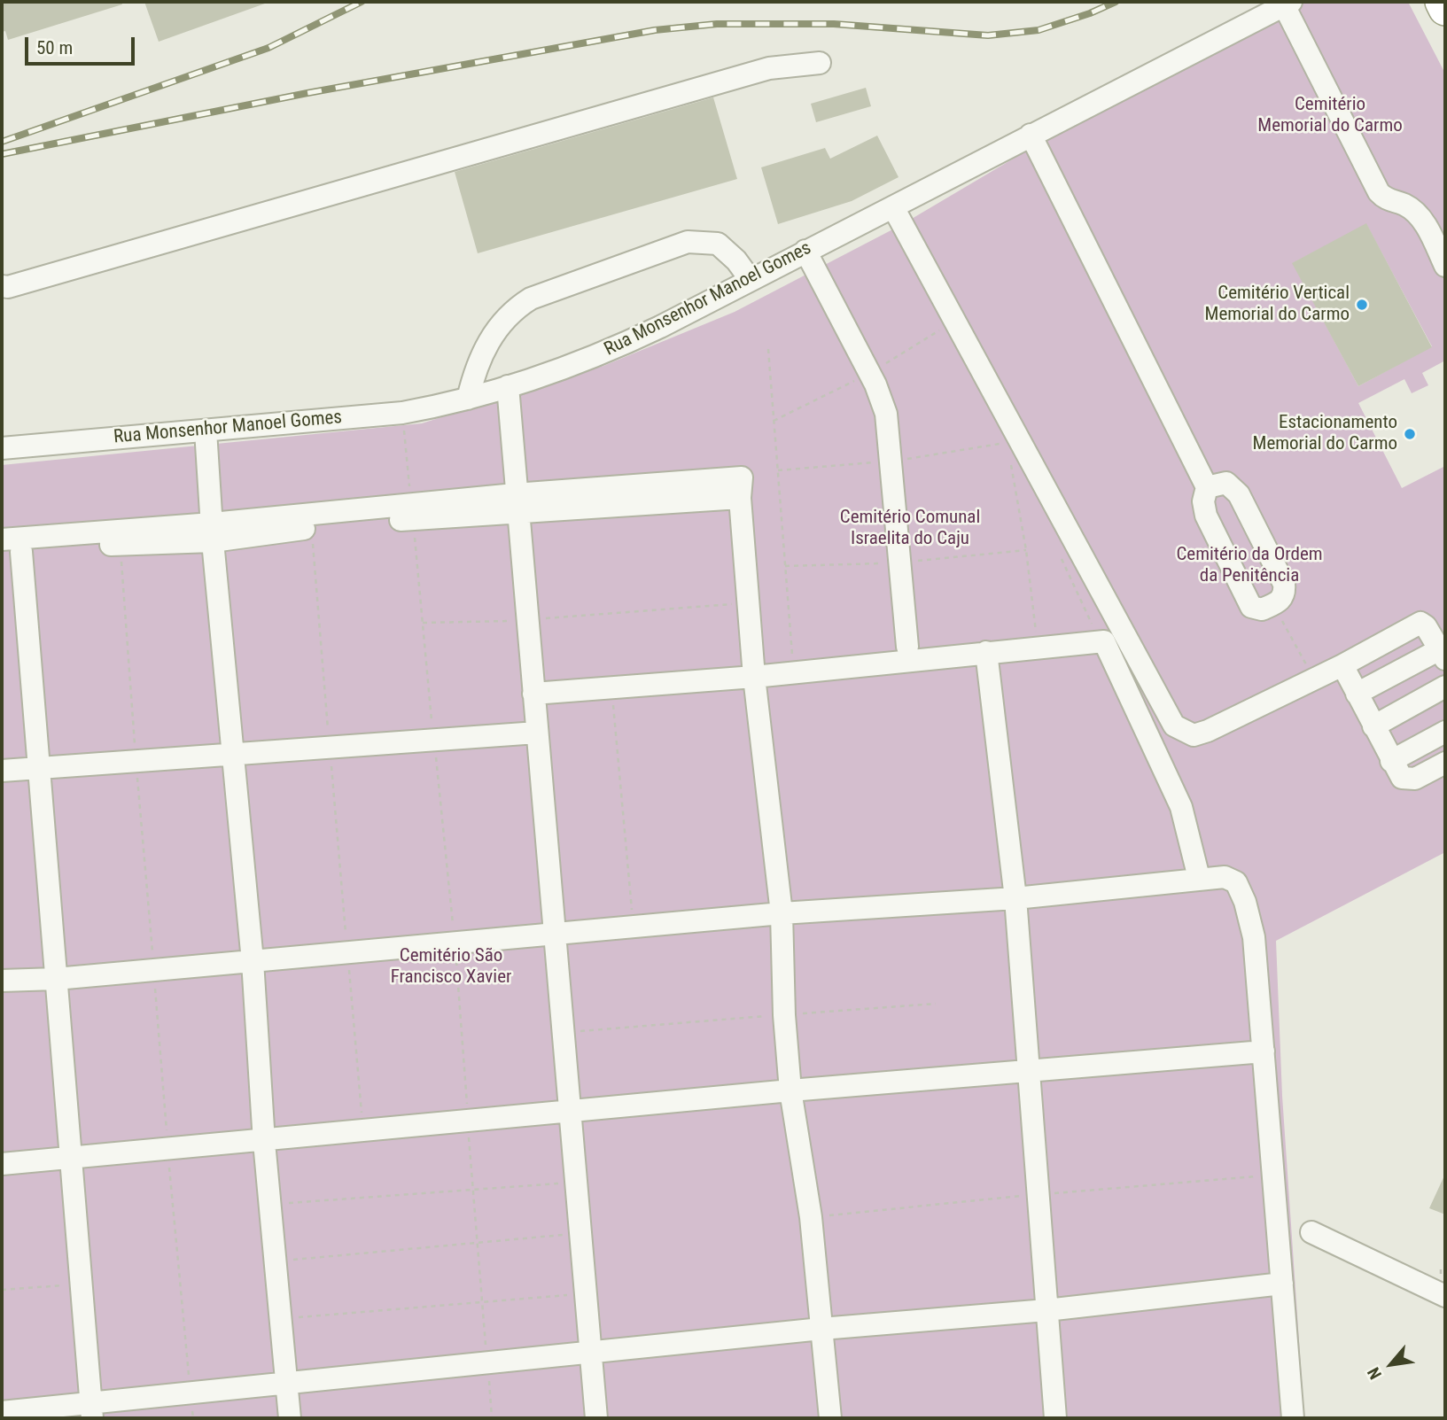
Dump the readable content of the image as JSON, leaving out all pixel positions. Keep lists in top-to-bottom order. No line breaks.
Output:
{"streets":{"street":["Rua Monsenhor Manoel Gomes"]},"parks":["Cemitério Memorial do Carmo","Cemitério Comunal Israelita do Caju","Cemitério da Ordem da Penitência","Cemitério São Francisco Xavier"],"places":["Cemitério Vertical Memorial do Carmo","Estacionamento Memorial do Carmo"],"scale_bar":"50 m","north":"bottom left"}
